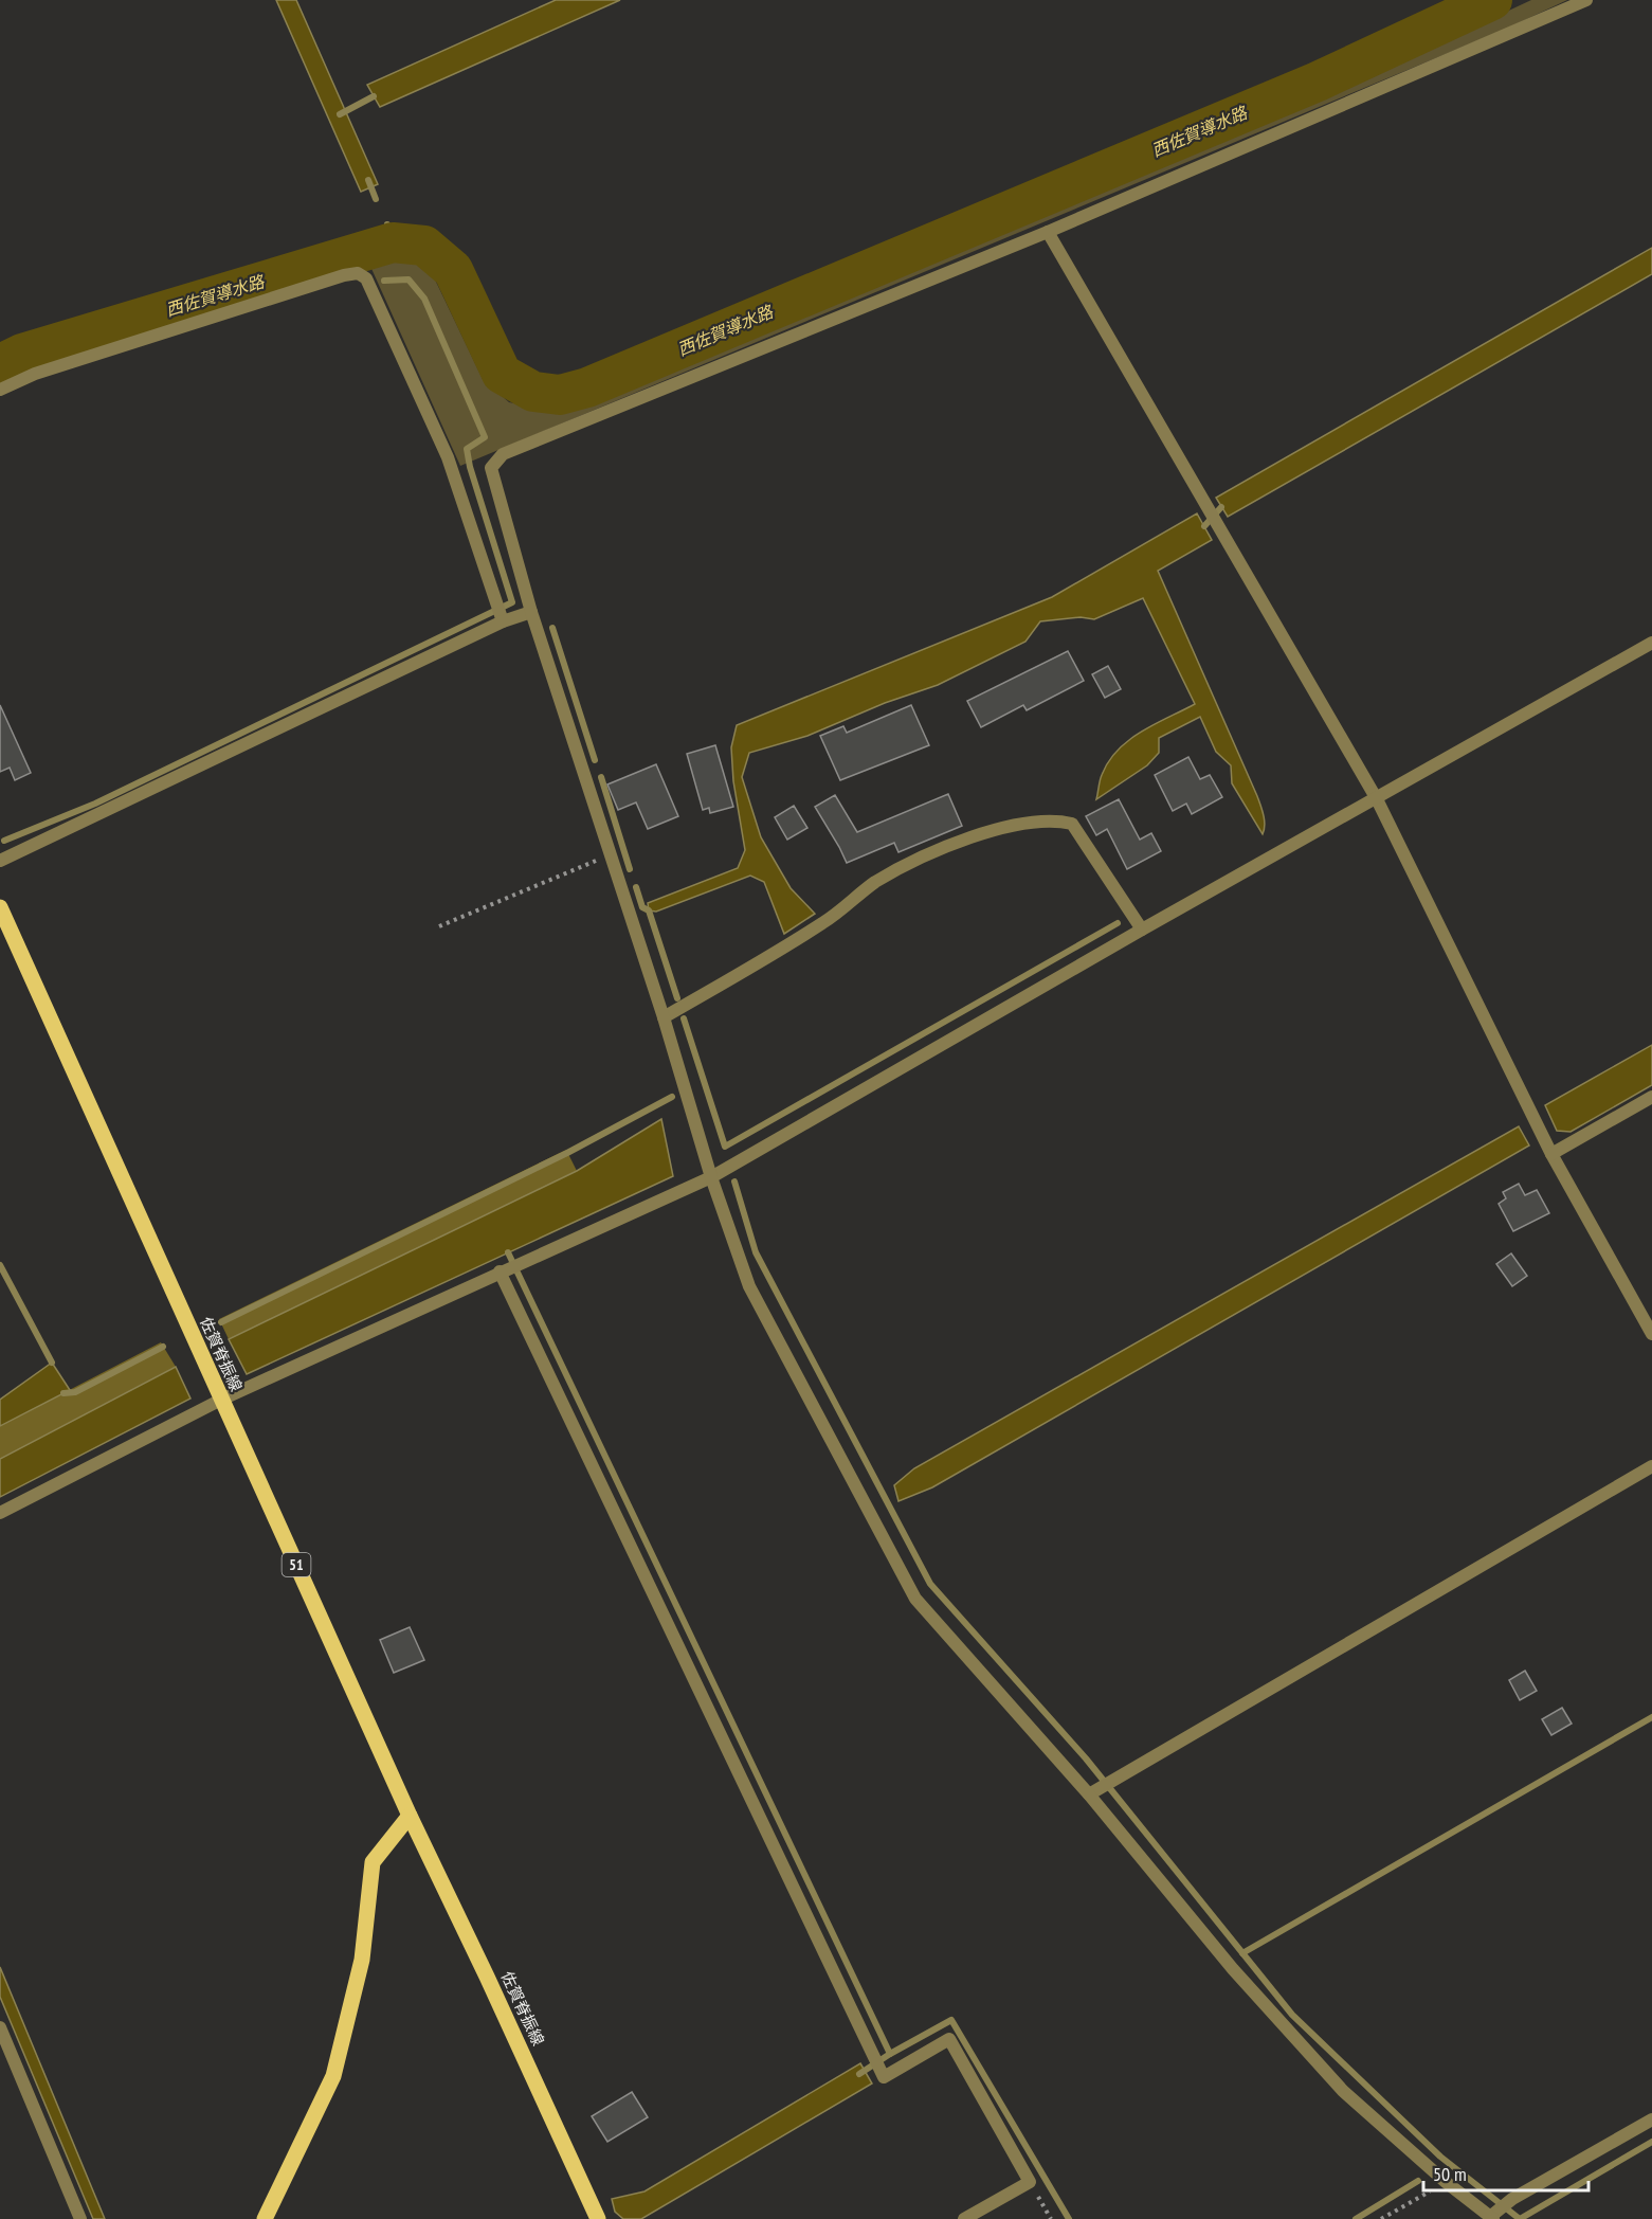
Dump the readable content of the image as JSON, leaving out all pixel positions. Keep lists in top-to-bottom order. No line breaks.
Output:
{"streets":{"main road":["佐賀脊振線","51"]},"water":["西佐賀導水路"],"scale_bar":"50 m"}
